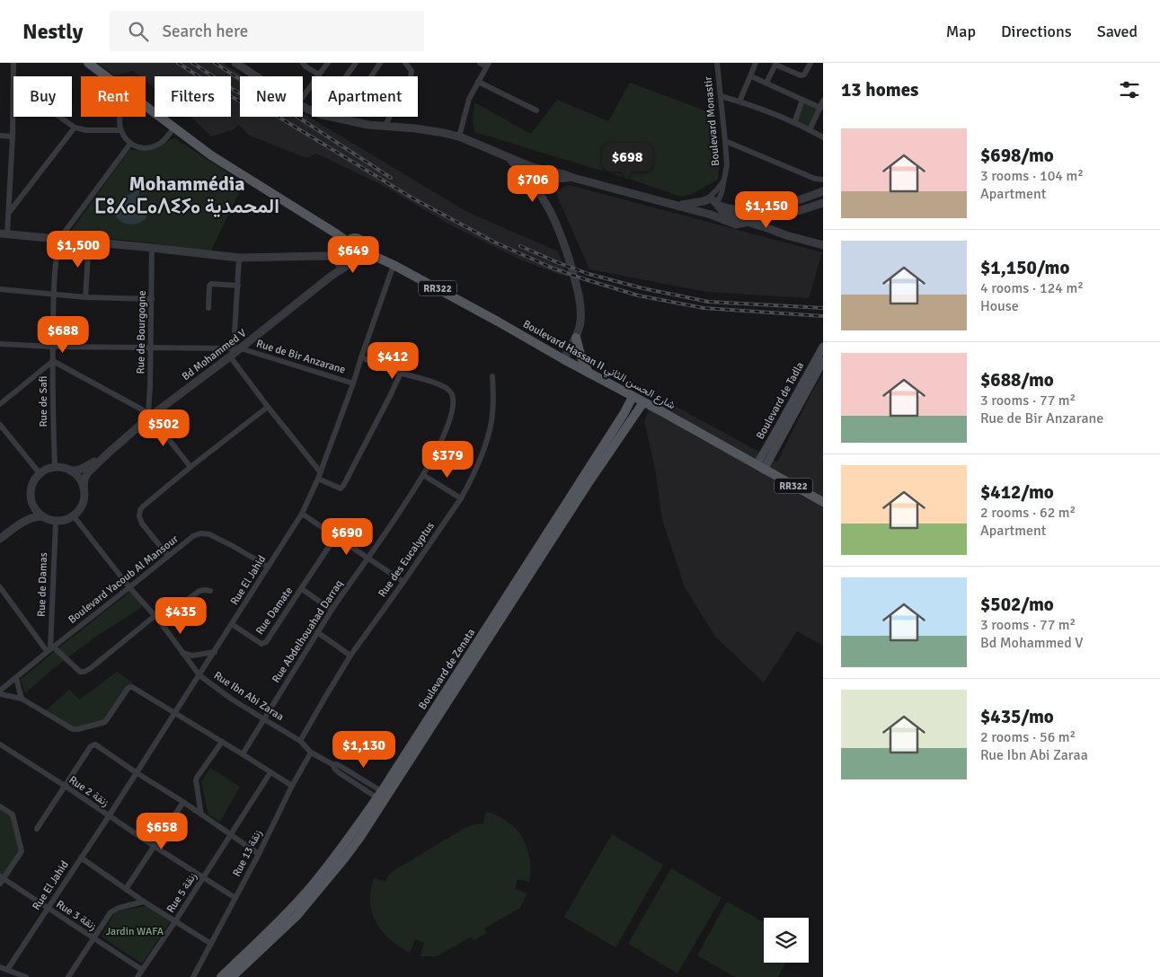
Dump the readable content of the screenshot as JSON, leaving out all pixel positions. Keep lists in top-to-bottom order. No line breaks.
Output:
{"streets":{"main road":["RR322","Boulevard Hassan II شارع الحسن الثاني","Boulevard de Tadla","Boulevard de Zenata"],"street":["Boulevard Monastir","Rue de Bourgogne","Bd Mohammed V","Rue de Bir Anzarane","Rue de Safi","Rue des Eucalyptus","Boulevard Yacoub Al Mansour","Rue El Jahid","Rue de Damas","Rue Damate","Rue Abdelhouahad Darraq","Rue Ibn Abi Zaraa","Rue 2 زنقة","Rue 13 زنقة","Rue 5 زنقة","Rue 3 زنقة"]},"crossings":[["RR322","Bd Mohammed V"],["RR322","Boulevard Hassan II شارع الحسن الثاني"],["Rue de Bourgogne","Bd Mohammed V"],["Rue de Bourgogne","Rue de Bir Anzarane"],["Bd Mohammed V","Rue de Bir Anzarane"],["Bd Mohammed V","Boulevard Hassan II شارع الحسن الثاني"],["Bd Mohammed V","Rue de Safi"],["Bd Mohammed V","Rue de Damas"],["Bd Mohammed V","Rue Ibn Abi Zaraa"],["Rue de Bir Anzarane","Rue de Safi"],["Rue de Bir Anzarane","Rue El Jahid"],["Boulevard Hassan II شارع الحسن الثاني","Boulevard de Tadla"],["Boulevard Hassan II شارع الحسن الثاني","Rue El Jahid"],["Boulevard Hassan II شارع الحسن الثاني","Boulevard de Zenata"],["Rue de Safi","Rue de Damas"],["Rue de Safi","Rue Ibn Abi Zaraa"],["Rue des Eucalyptus","Rue Ibn Abi Zaraa"],["Boulevard Yacoub Al Mansour","Rue El Jahid"],["Boulevard Yacoub Al Mansour","Rue de Damas"],["Boulevard Yacoub Al Mansour","Rue Ibn Abi Zaraa"],["Rue El Jahid","Rue Damate"],["Rue El Jahid","Rue Abdelhouahad Darraq"],["Rue El Jahid","Rue Ibn Abi Zaraa"],["Rue El Jahid","Rue 2 زنقة"],["Rue El Jahid","Rue 3 زنقة"],["Rue de Damas","Rue Ibn Abi Zaraa"],["Rue Damate","Rue Abdelhouahad Darraq"],["Rue Abdelhouahad Darraq","Rue Ibn Abi Zaraa"],["Rue 2 زنقة","Rue 13 زنقة"],["Rue 2 زنقة","Rue 5 زنقة"],["Rue 5 زنقة","Rue 3 زنقة"]],"districts":["Mohammédia ⵎⵓⵃⴰⵎⴰⴷⵉⵢⴰ المحمدية"],"parks":["Jardin WAFA"],"page":{"header":"Nestly","search":"Search here","nav":["Map","Directions","Saved"],"heading":"13 homes","chip":["Buy","Rent","Filters","New","Apartment"],"list":[{"name":"$698/mo","note":"3 rooms · 104 m² · Apartment"},{"name":"$1,150/mo","note":"4 rooms · 124 m² · House"},{"name":"$688/mo","note":"3 rooms · 77 m² · Rue de Bir Anzarane"},{"name":"$412/mo","note":"2 rooms · 62 m² · Apartment"},{"name":"$502/mo","note":"3 rooms · 77 m² · Bd Mohammed V"},{"name":"$435/mo","note":"2 rooms · 56 m² · Rue Ibn Abi Zaraa"}],"price":["$698","$706","$1,150","$1,500","$649","$688","$412","$502","$379","$690","$435","$1,130","$658"]}}
